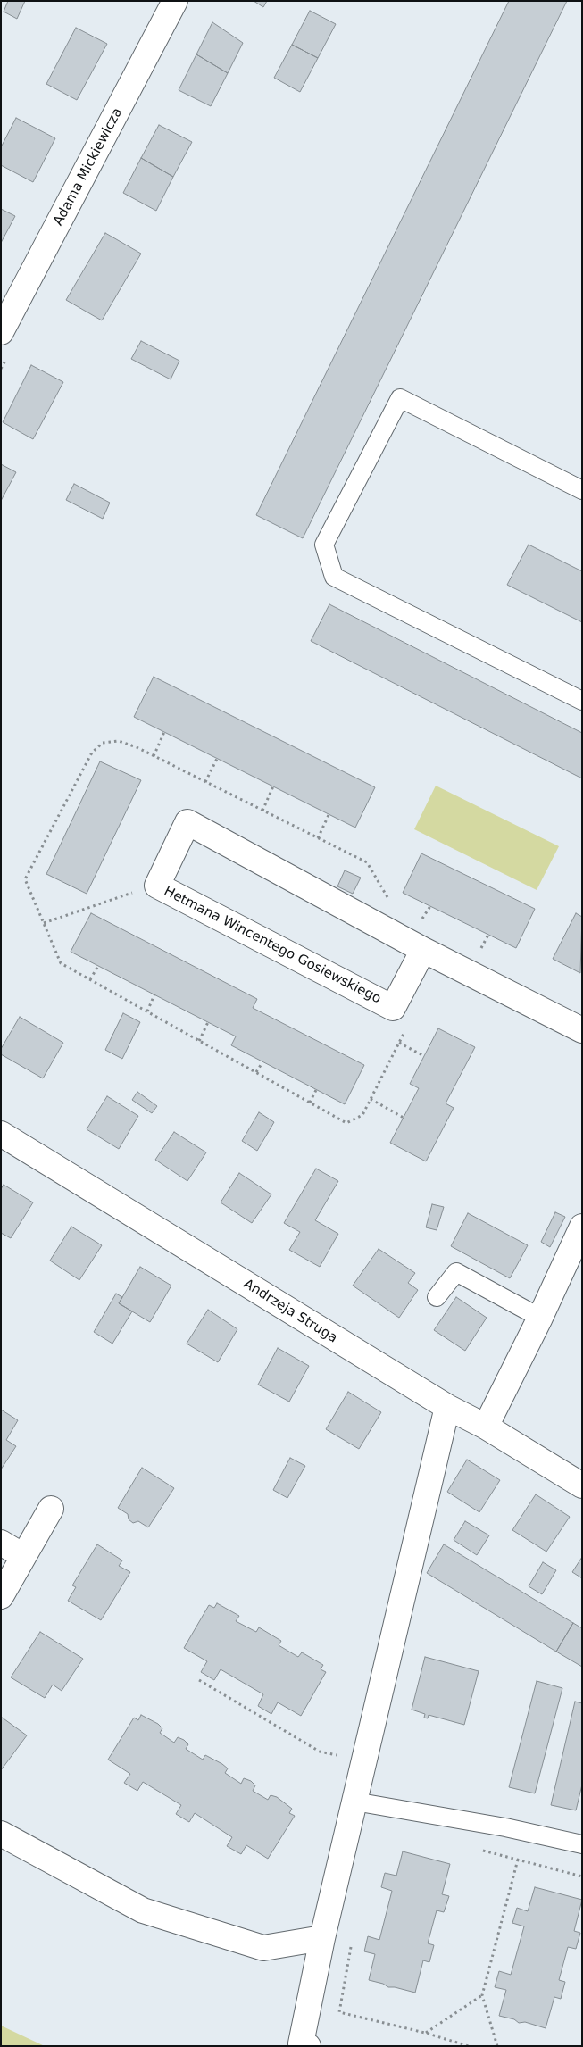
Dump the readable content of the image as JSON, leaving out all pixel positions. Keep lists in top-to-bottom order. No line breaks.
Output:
{"streets":{"street":["Adama Mickiewicza","Hetmana Wincentego Gosiewskiego","Andrzeja Struga"]}}
